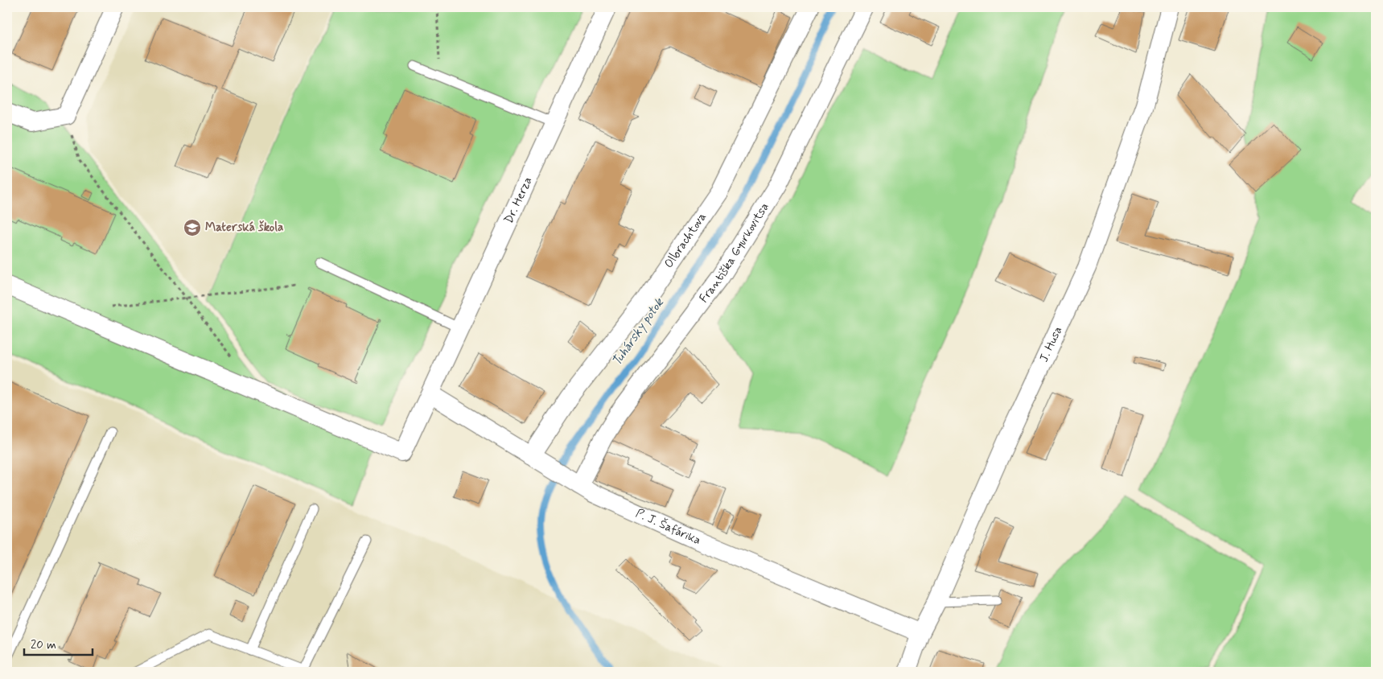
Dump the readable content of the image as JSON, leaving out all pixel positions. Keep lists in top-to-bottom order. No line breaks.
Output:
{"streets":{"street":["Dr. Herza","Olbrachtova","Františka Gyurkovitsa","J. Husa","P. J. Šafárika"]},"crossings":[["Dr. Herza","P. J. Šafárika"],["Olbrachtova","P. J. Šafárika"],["Františka Gyurkovitsa","P. J. Šafárika"],["J. Husa","P. J. Šafárika"]],"water":["Tuhársky potok"],"places":{"school or university":["Materská škola"]},"scale_bar":"20 m"}
